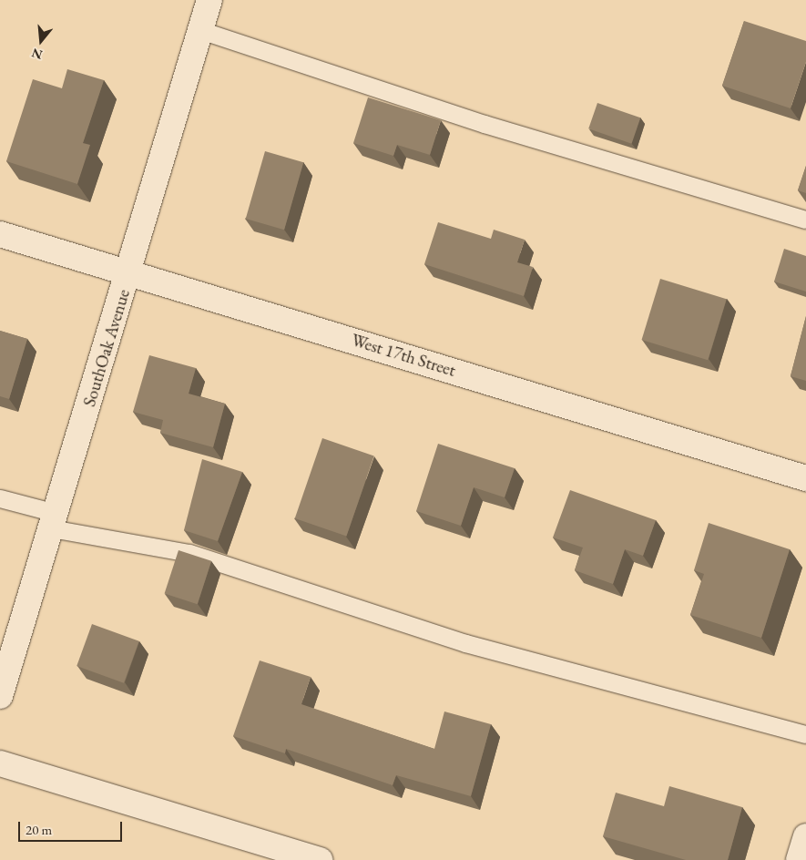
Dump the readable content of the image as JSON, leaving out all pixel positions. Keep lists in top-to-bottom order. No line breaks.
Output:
{"streets":{"street":["SouthOak Avenue","West 17th Street"]},"crossings":[["SouthOak Avenue","West 17th Street"]],"scale_bar":"20 m","north":"bottom"}
